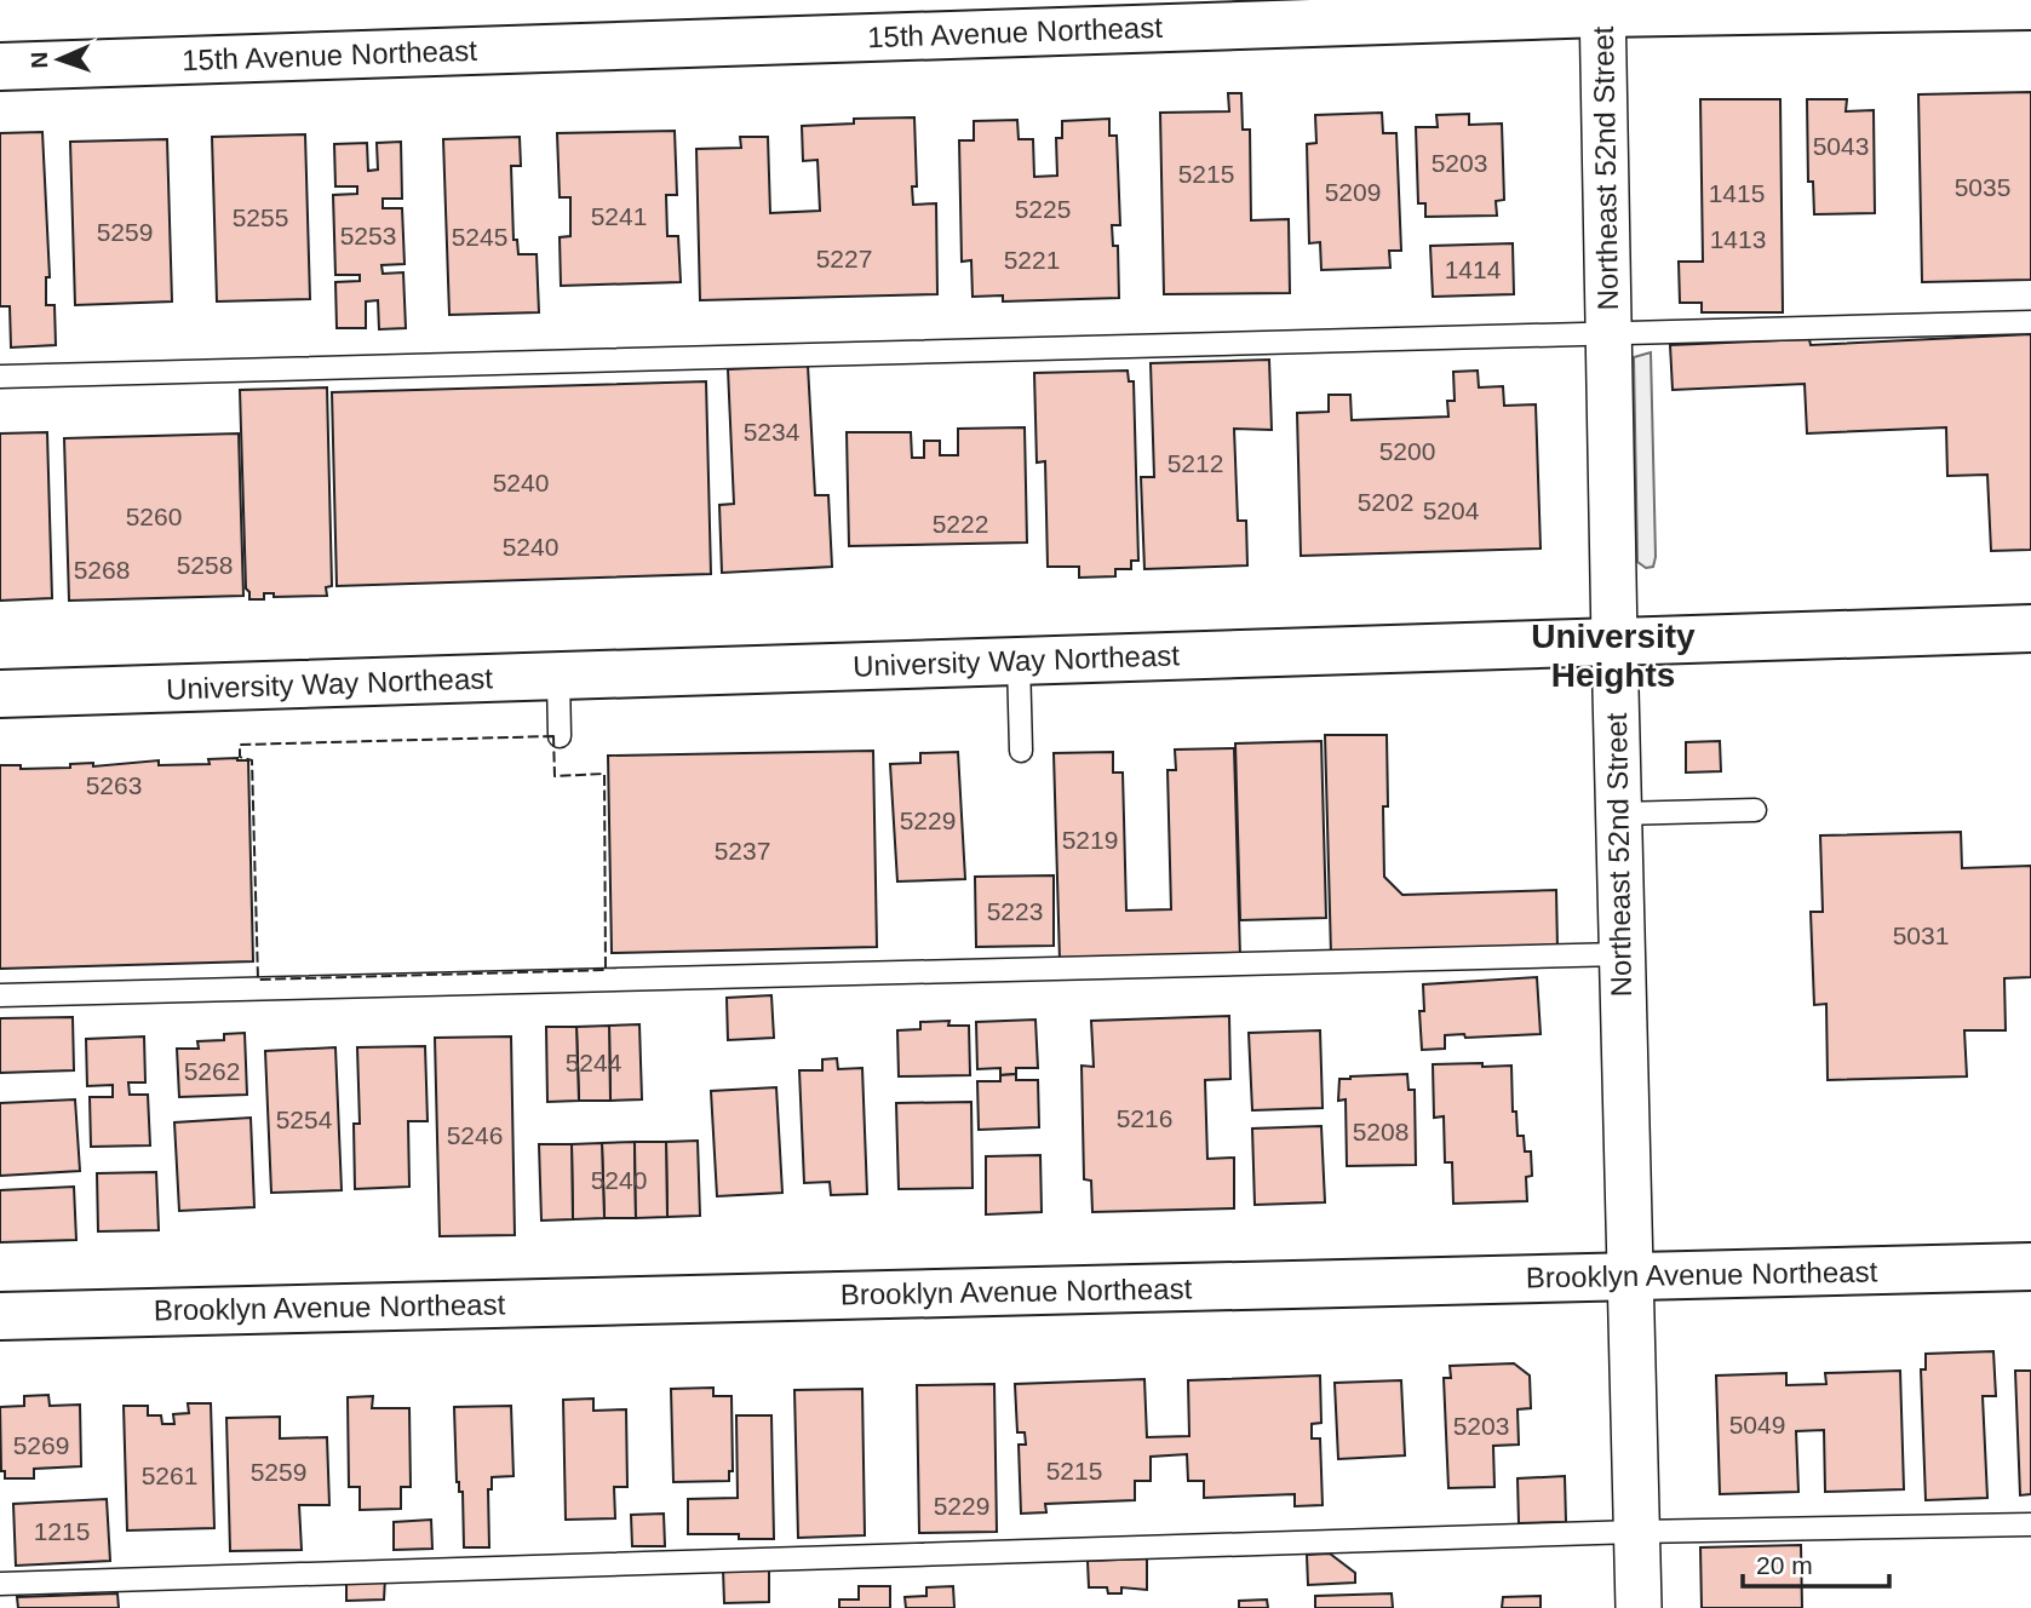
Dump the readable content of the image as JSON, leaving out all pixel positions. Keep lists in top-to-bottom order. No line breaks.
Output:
{"streets":{"street":["15th Avenue Northeast","Northeast 52nd Street","University Way Northeast","Brooklyn Avenue Northeast"]},"crossings":[["15th Avenue Northeast","Northeast 52nd Street"],["Northeast 52nd Street","University Way Northeast"],["Northeast 52nd Street","Brooklyn Avenue Northeast"]],"districts":["University Heights"],"house_numbers":["5043","5203","5215","5035","5209","1415","5225","5241","5255","5259","5253","5245","1413","5227","5221","1414","5234","5200","5212","5240","5202","5204","5260","5222","5240","5258","5268","5263","5229","5219","5237","5223","5031","5244","5262","5216","5254","5208","5246","5240","5049","5203","5269","5215","5259","5261","5229","1215"],"scale_bar":"20 m","north":"left"}
